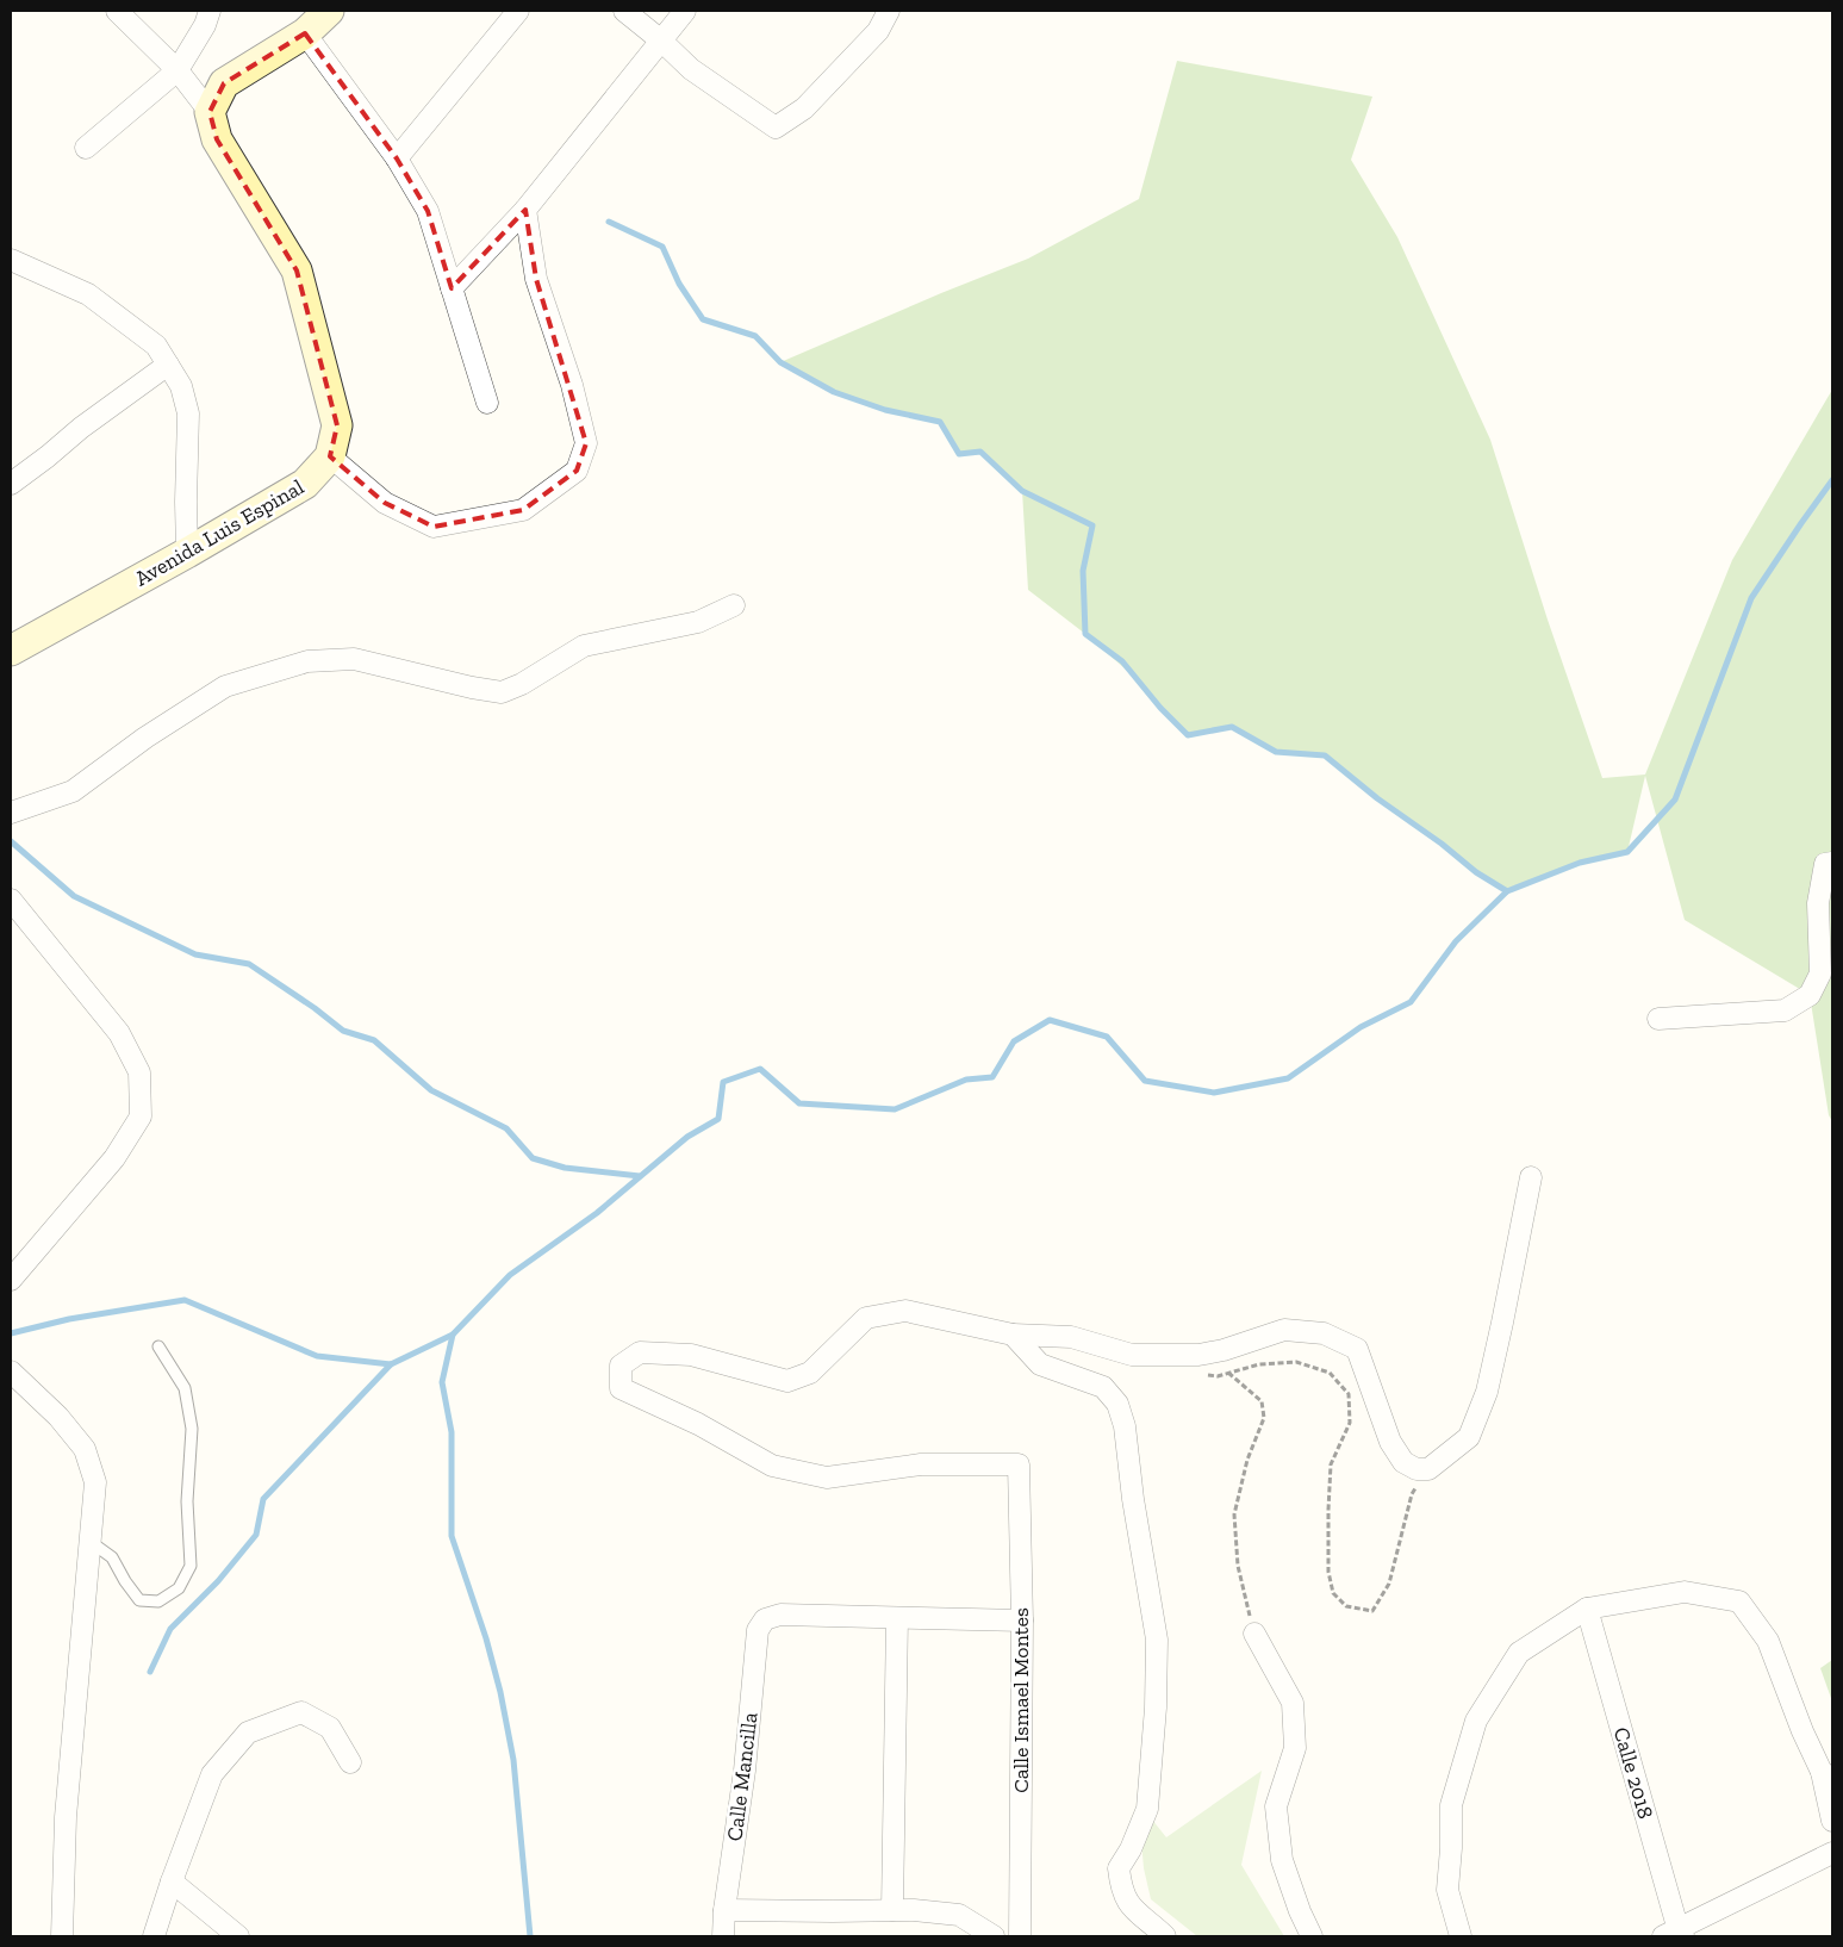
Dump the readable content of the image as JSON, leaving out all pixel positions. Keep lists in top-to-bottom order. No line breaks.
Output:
{"streets":{"street":["Avenida Luis Espinal","Calle Ismael Montes","Calle 2018","Calle Mancilla"]}}
